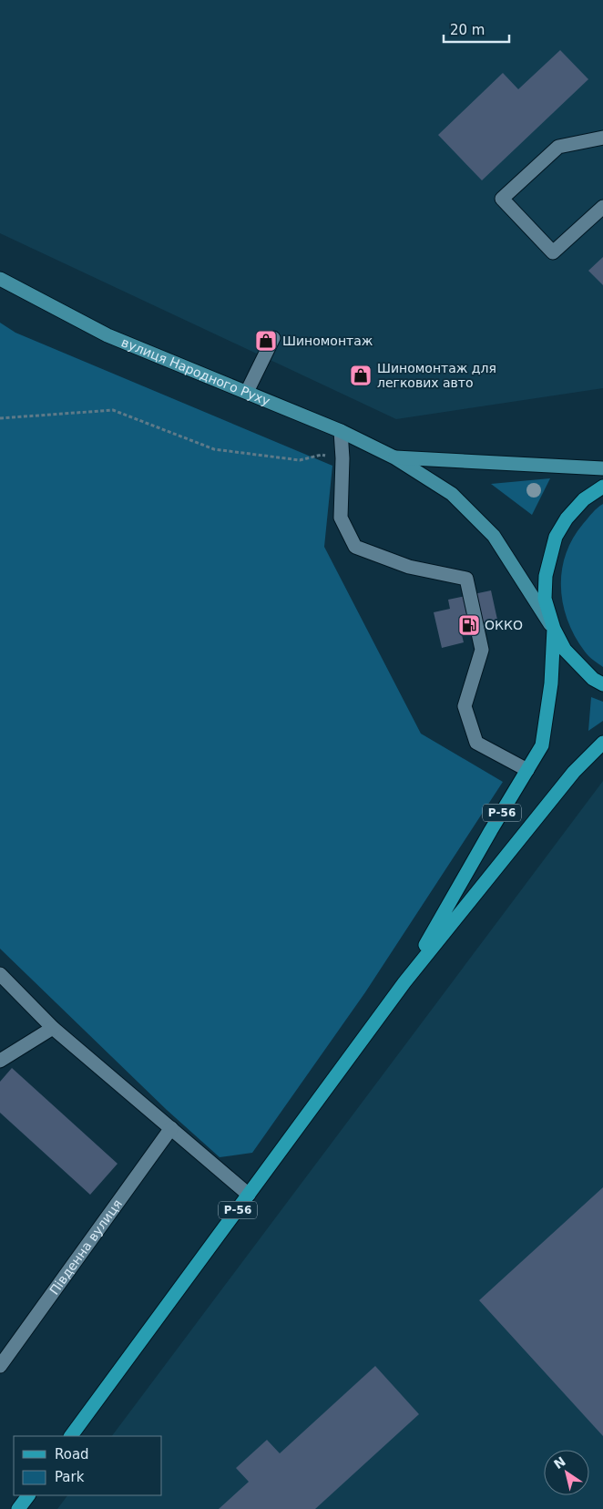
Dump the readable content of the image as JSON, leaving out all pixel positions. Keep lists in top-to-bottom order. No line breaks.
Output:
{"streets":{"main road":["вулиця Народного Руху","Р-56"],"street":["Південна вулиця"]},"crossings":[["вулиця Народного Руху","Р-56"]],"places":{"shop":["Шиномонтаж","Шиномонтаж для легкових авто"],"fuel station":["ОККО"]},"legend":["Road","Park"],"scale_bar":"20 m","north":"top left"}
